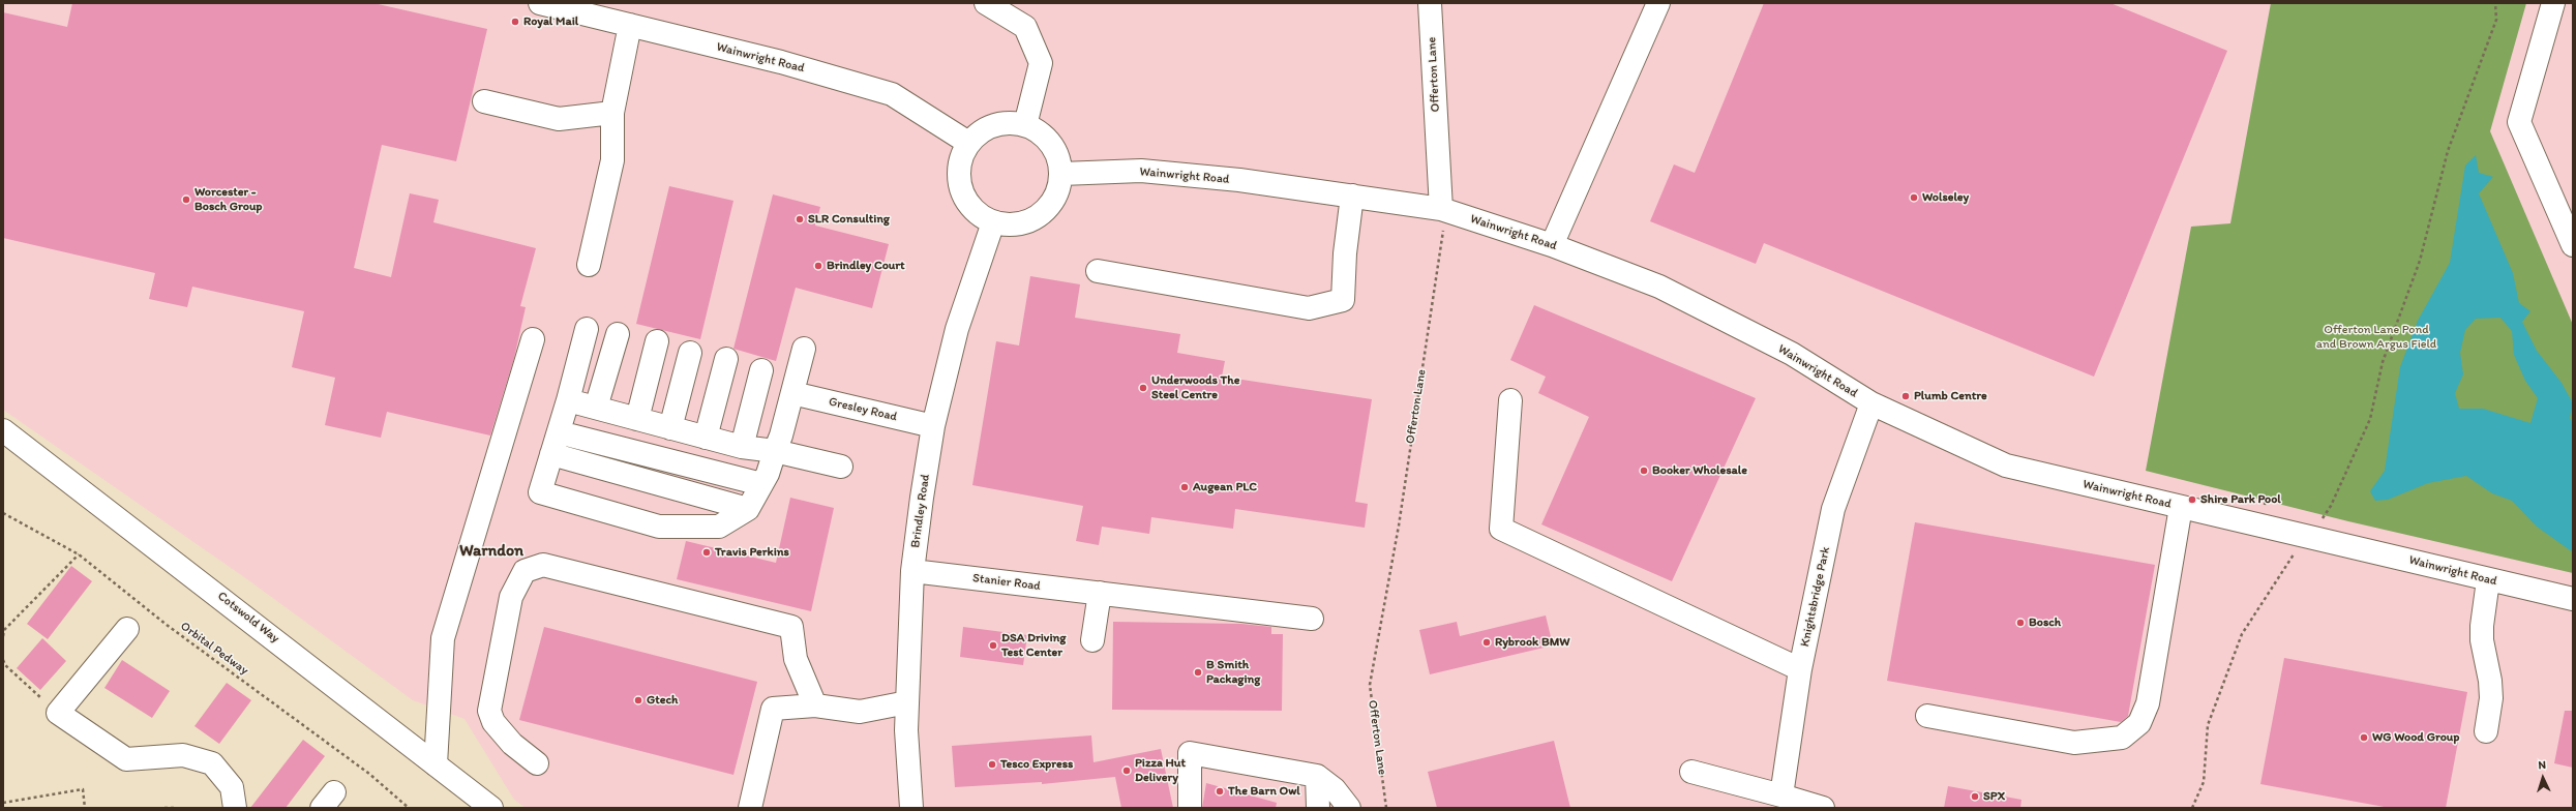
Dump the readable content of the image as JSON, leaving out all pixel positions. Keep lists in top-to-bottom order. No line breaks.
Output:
{"streets":{"street":["Wainwright Road","Offerton Lane","Gresley Road","Brindley Road","Stanier Road","Knightsbridge Park","Cotswold Way"],"path":["Orbital Pedway"]},"crossings":[["Wainwright Road","Offerton Lane"],["Wainwright Road","Brindley Road"],["Wainwright Road","Knightsbridge Park"],["Gresley Road","Brindley Road"],["Brindley Road","Stanier Road"]],"districts":["Warndon"],"parks":["Offerton Lane Pond and Brown Argus Field"],"places":["Royal Mail","Wolseley","Worcester - Bosch Group","SLR Consulting","Brindley Court","Underwoods The Steel Centre","Plumb Centre","Booker Wholesale","Augean PLC","Shire Park Pool","Travis Perkins","Bosch","Rybrook BMW","DSA Driving Test Center","B Smith Packaging","Gtech","WG Wood Group","Tesco Express","Pizza Hut Delivery","The Barn Owl","SPX"],"north":"top"}
